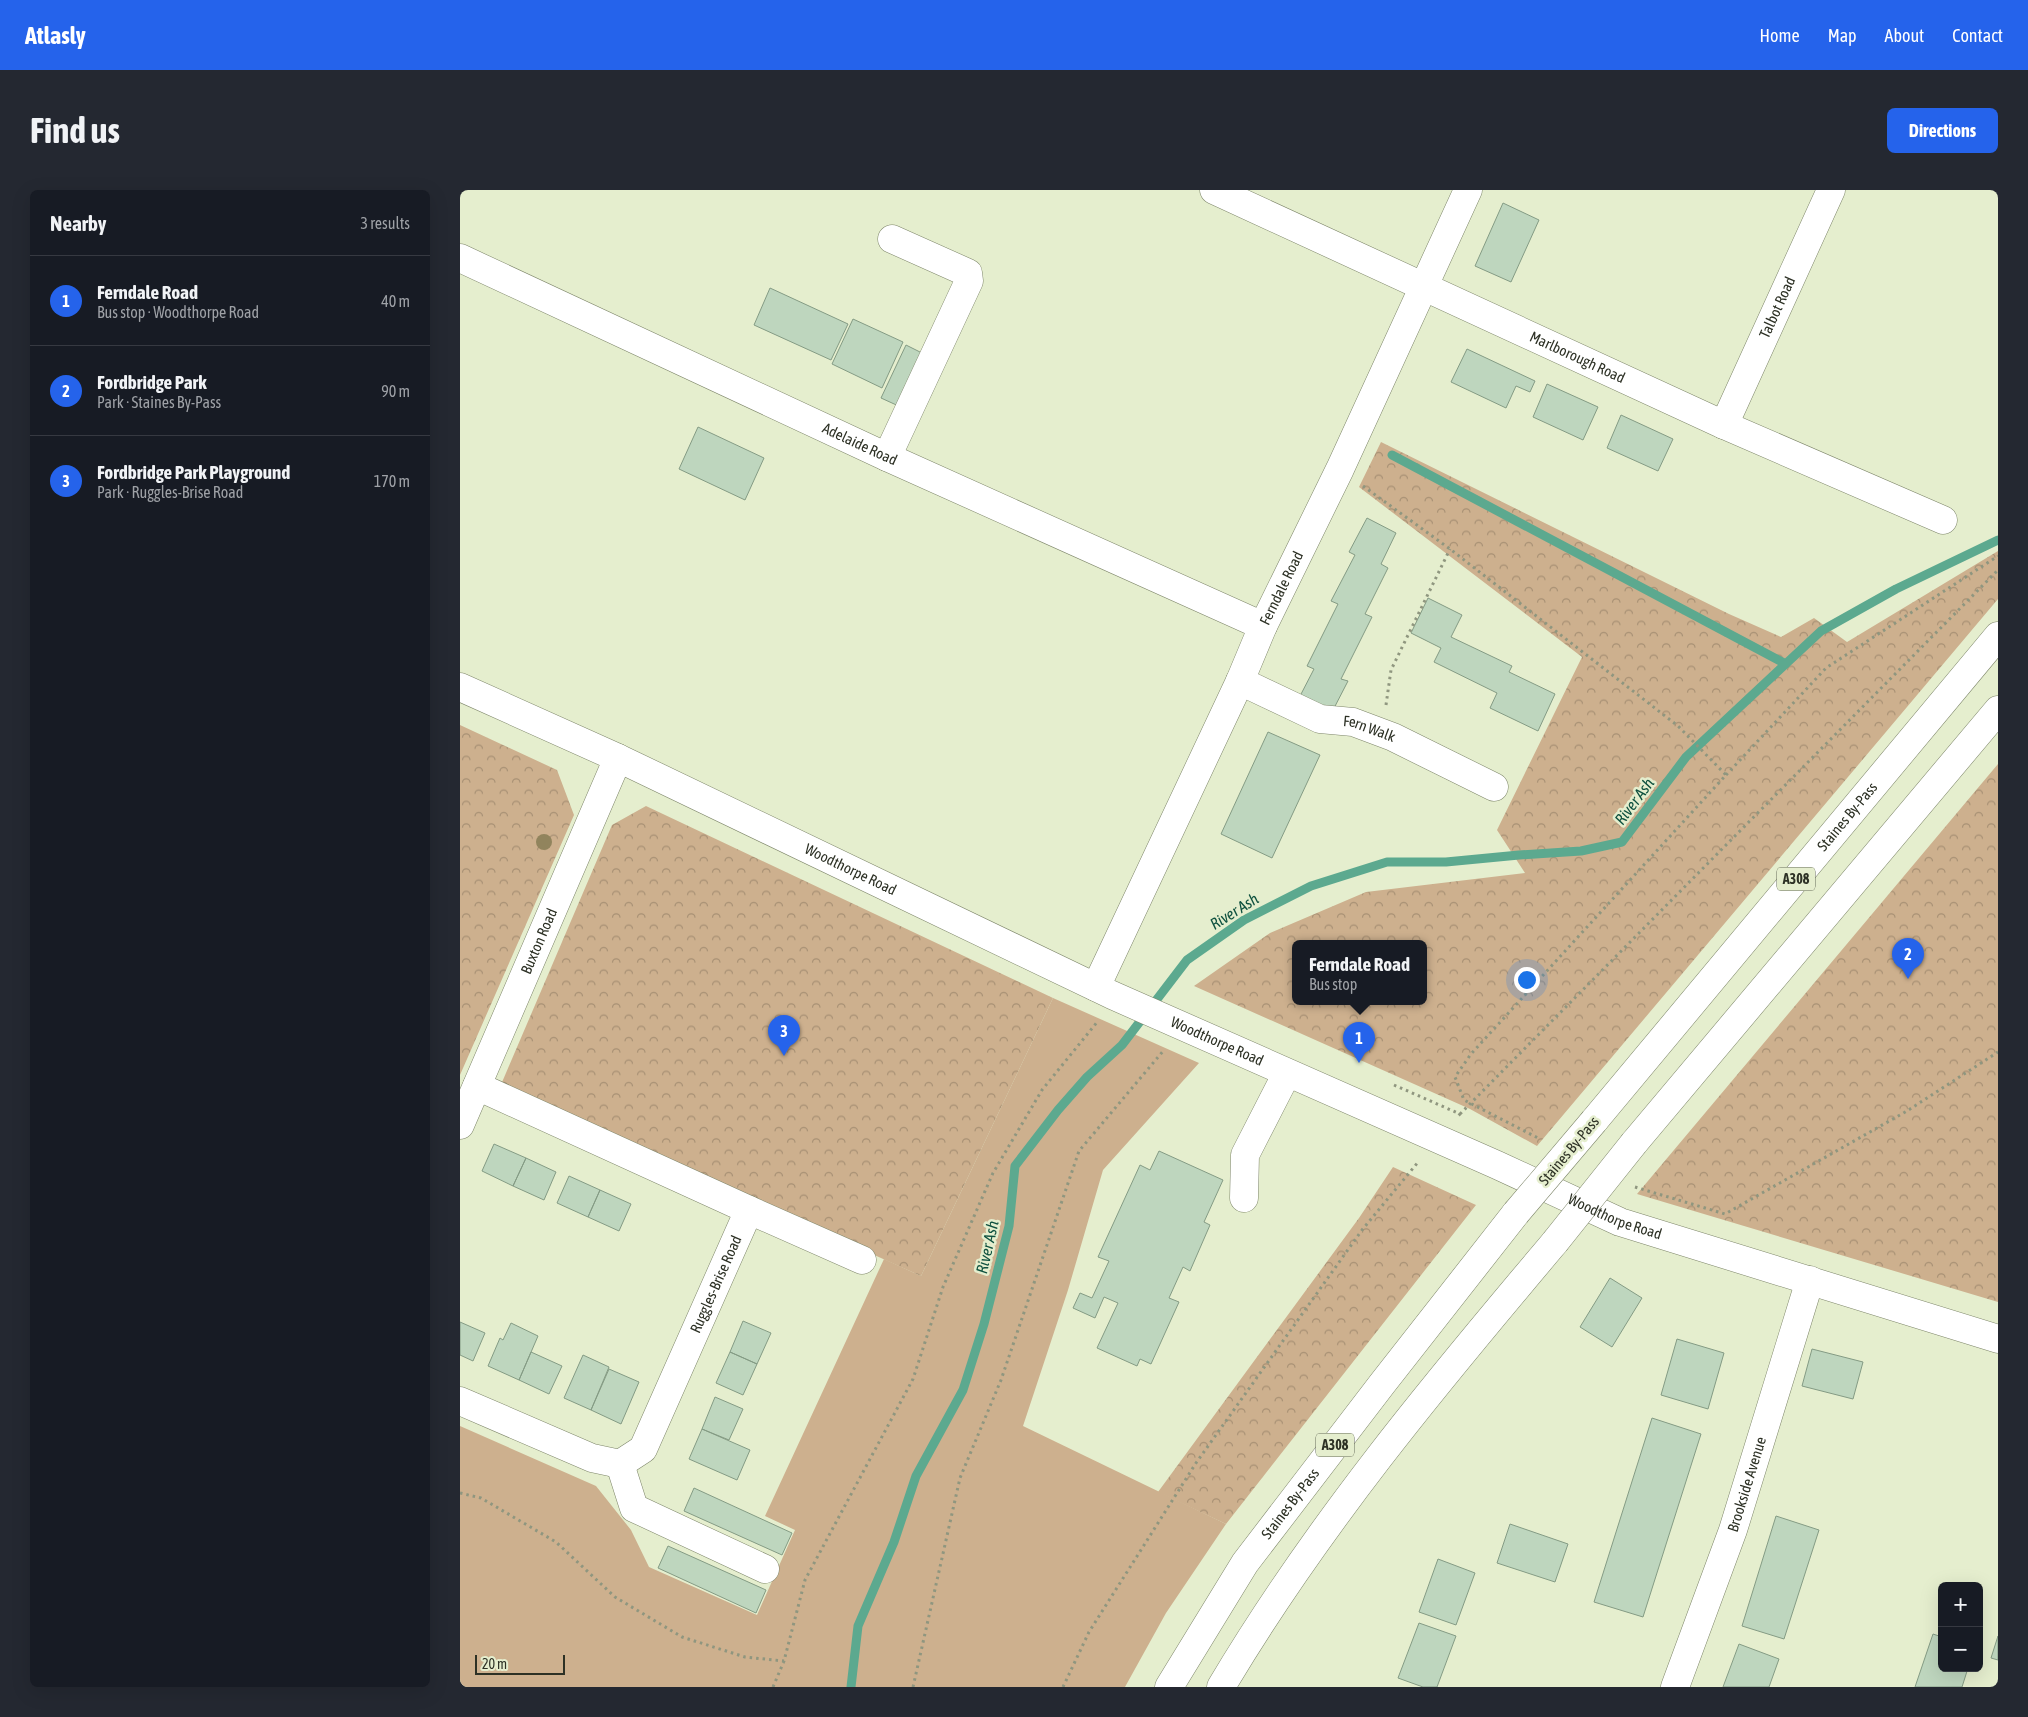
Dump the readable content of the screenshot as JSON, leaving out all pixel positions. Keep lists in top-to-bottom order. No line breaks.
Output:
{"streets":{"main road":["Talbot Road","Marlborough Road","Adelaide Road","Ferndale Road","Fern Walk","Staines By-Pass","Woodthorpe Road","A308","Buxton Road","Ruggles-Brise Road","Brookside Avenue"]},"crossings":[["Talbot Road","Marlborough Road"],["Marlborough Road","Ferndale Road"],["Adelaide Road","Ferndale Road"],["Ferndale Road","Fern Walk"],["Ferndale Road","Woodthorpe Road"],["Woodthorpe Road","Buxton Road"],["Woodthorpe Road","Brookside Avenue"]],"water":["River Ash"],"scale_bar":"20 m","page":{"header":"Atlasly","nav":["Home","Map","About","Contact"],"buttons":"Directions","title":"Find us","heading":["Nearby","3 results"],"list":[{"mark":"1","name":"Ferndale Road","note":"Bus stop · Woodthorpe Road","value":"40 m"},{"mark":"2","name":"Fordbridge Park","note":"Park · Staines By-Pass","value":"90 m"},{"mark":"3","name":"Fordbridge Park Playground","note":"Park · Ruggles-Brise Road","value":"170 m"}],"pins":["2","3","1"],"popup":["Ferndale Road","Bus stop"],"map_buttons":["+","−"],"scale":"20 m"}}
